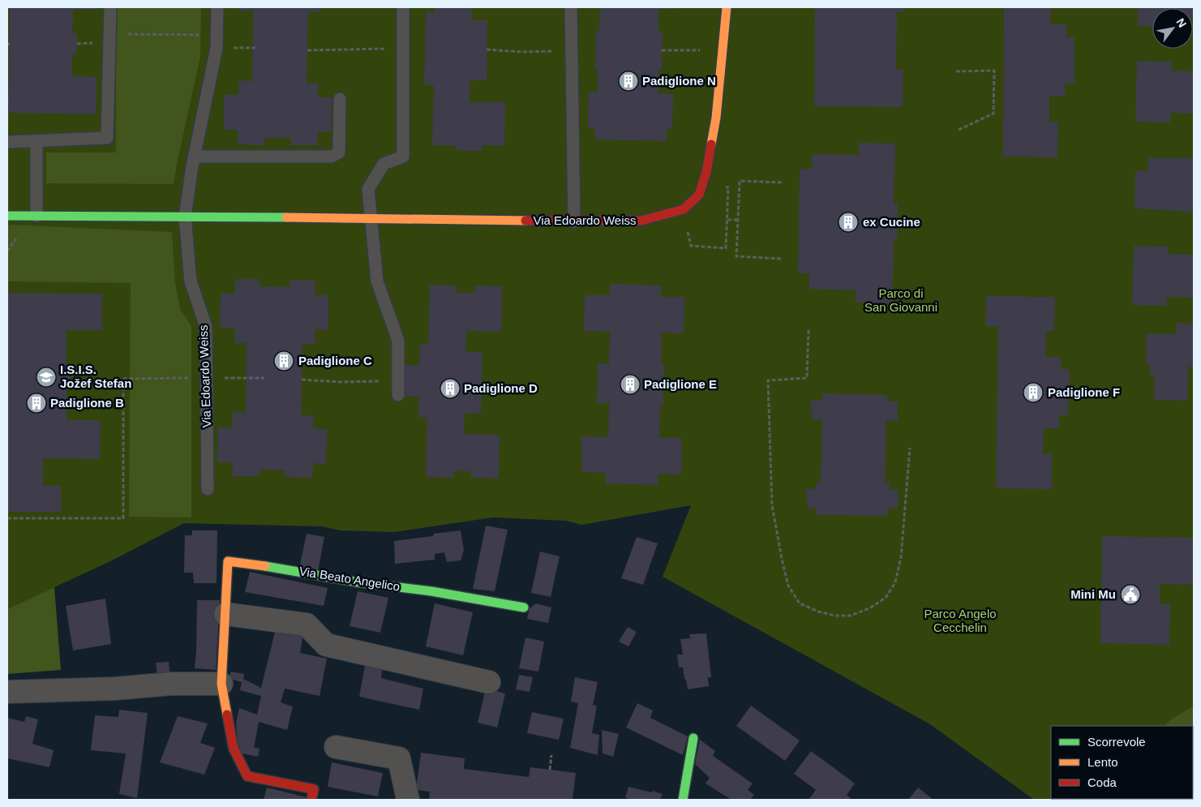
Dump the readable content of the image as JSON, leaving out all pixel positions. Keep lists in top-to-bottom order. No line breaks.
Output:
{"streets":{"street":["Via Edoardo Weiss","Via Beato Angelico"]},"parks":["Parco di San Giovanni","Parco Angelo Cecchelin"],"places":{"building":["Padiglione N","ex Cucine","Padiglione C","Padiglione E","Padiglione D","Padiglione F","Padiglione B"],"school or university":["I.S.I.S. Jožef Stefan"],"public building":["Mini Mu"]},"legend":["Scorrevole","Lento","Coda"],"north":"top right"}
